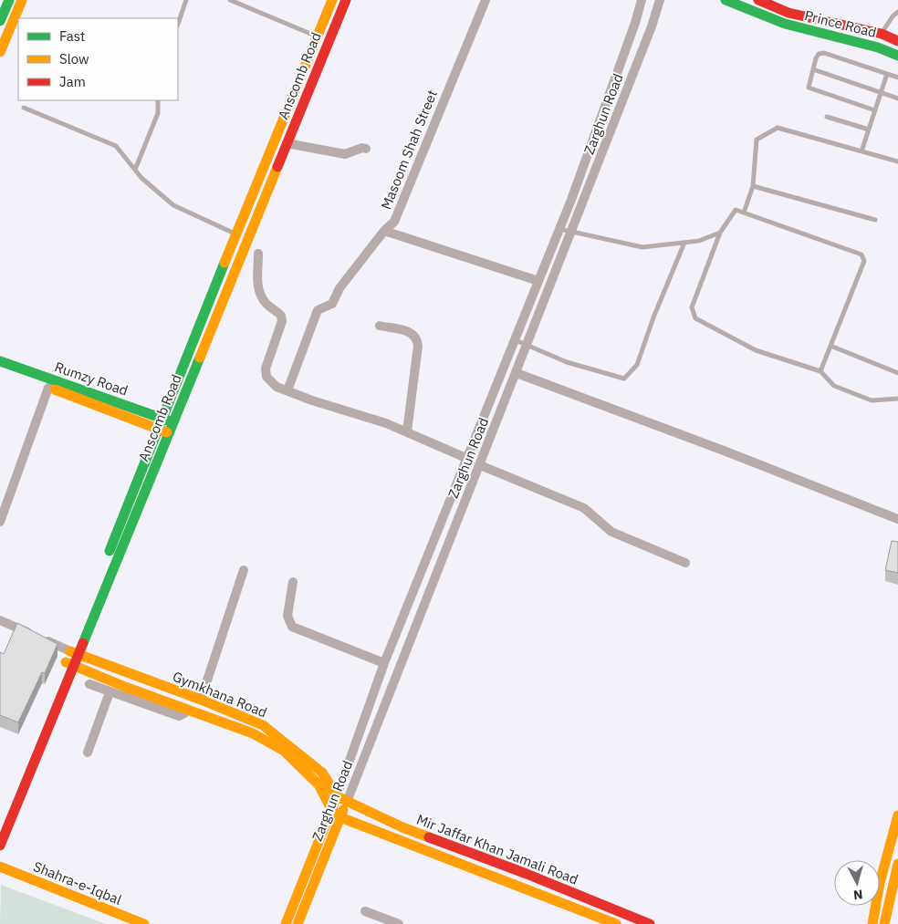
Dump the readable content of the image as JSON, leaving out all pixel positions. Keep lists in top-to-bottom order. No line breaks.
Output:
{"streets":{"street":["Prince Road","Anscomb Road","Zarghun Road","Masoom Shah Street","Rumzy Road","Gymkhana Road","Mir Jaffar Khan Jamali Road","Shahra-e-Iqbal"]},"crossings":[["Anscomb Road","Rumzy Road"],["Anscomb Road","Gymkhana Road"],["Zarghun Road","Gymkhana Road"],["Zarghun Road","Mir Jaffar Khan Jamali Road"],["Gymkhana Road","Mir Jaffar Khan Jamali Road"]],"legend":["Fast","Slow","Jam"],"north":"bottom"}
